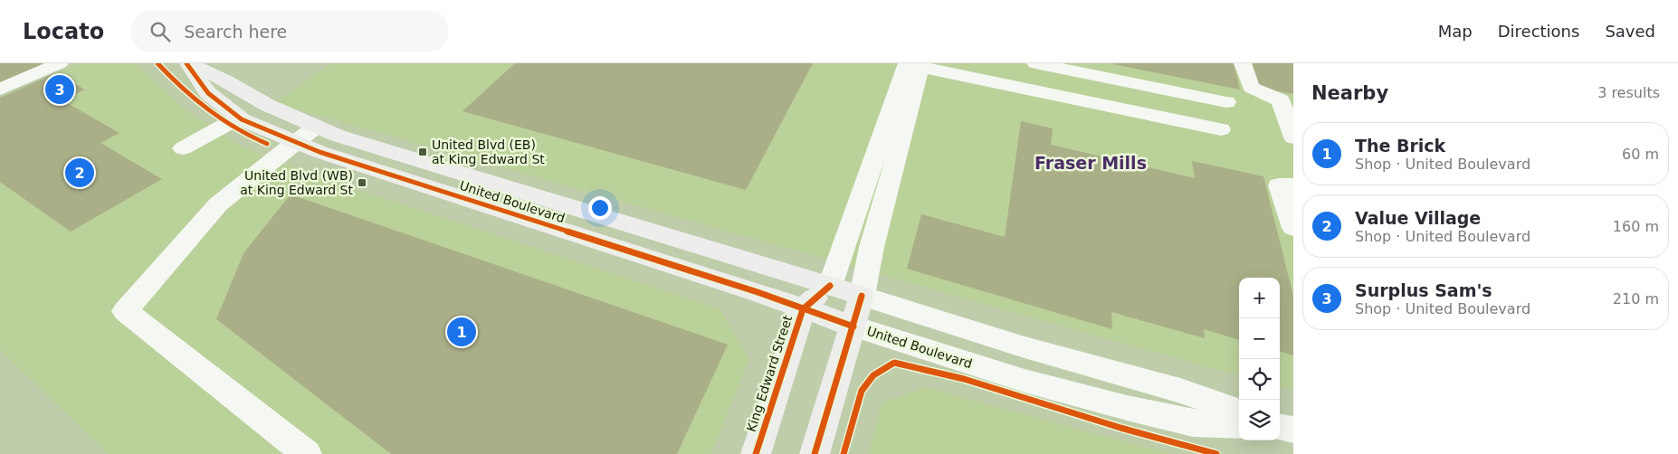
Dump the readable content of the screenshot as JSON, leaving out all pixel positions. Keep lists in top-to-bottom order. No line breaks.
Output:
{"streets":{"main road":["United Boulevard","King Edward Street"]},"crossings":[["United Boulevard","King Edward Street"]],"districts":["Fraser Mills"],"places":{"transit":["United Blvd (EB) at King Edward St","United Blvd (WB) at King Edward St"]},"page":{"header":"Locato","search":"Search here","nav":["Map","Directions","Saved"],"heading":["Nearby","3 results"],"pins":["3","2","1"],"list":[{"mark":"1","name":"The Brick","note":"Shop · United Boulevard","value":"60 m"},{"mark":"2","name":"Value Village","note":"Shop · United Boulevard","value":"160 m"},{"mark":"3","name":"Surplus Sam's","note":"Shop · United Boulevard","value":"210 m"}],"map_buttons":["+","−"]}}
